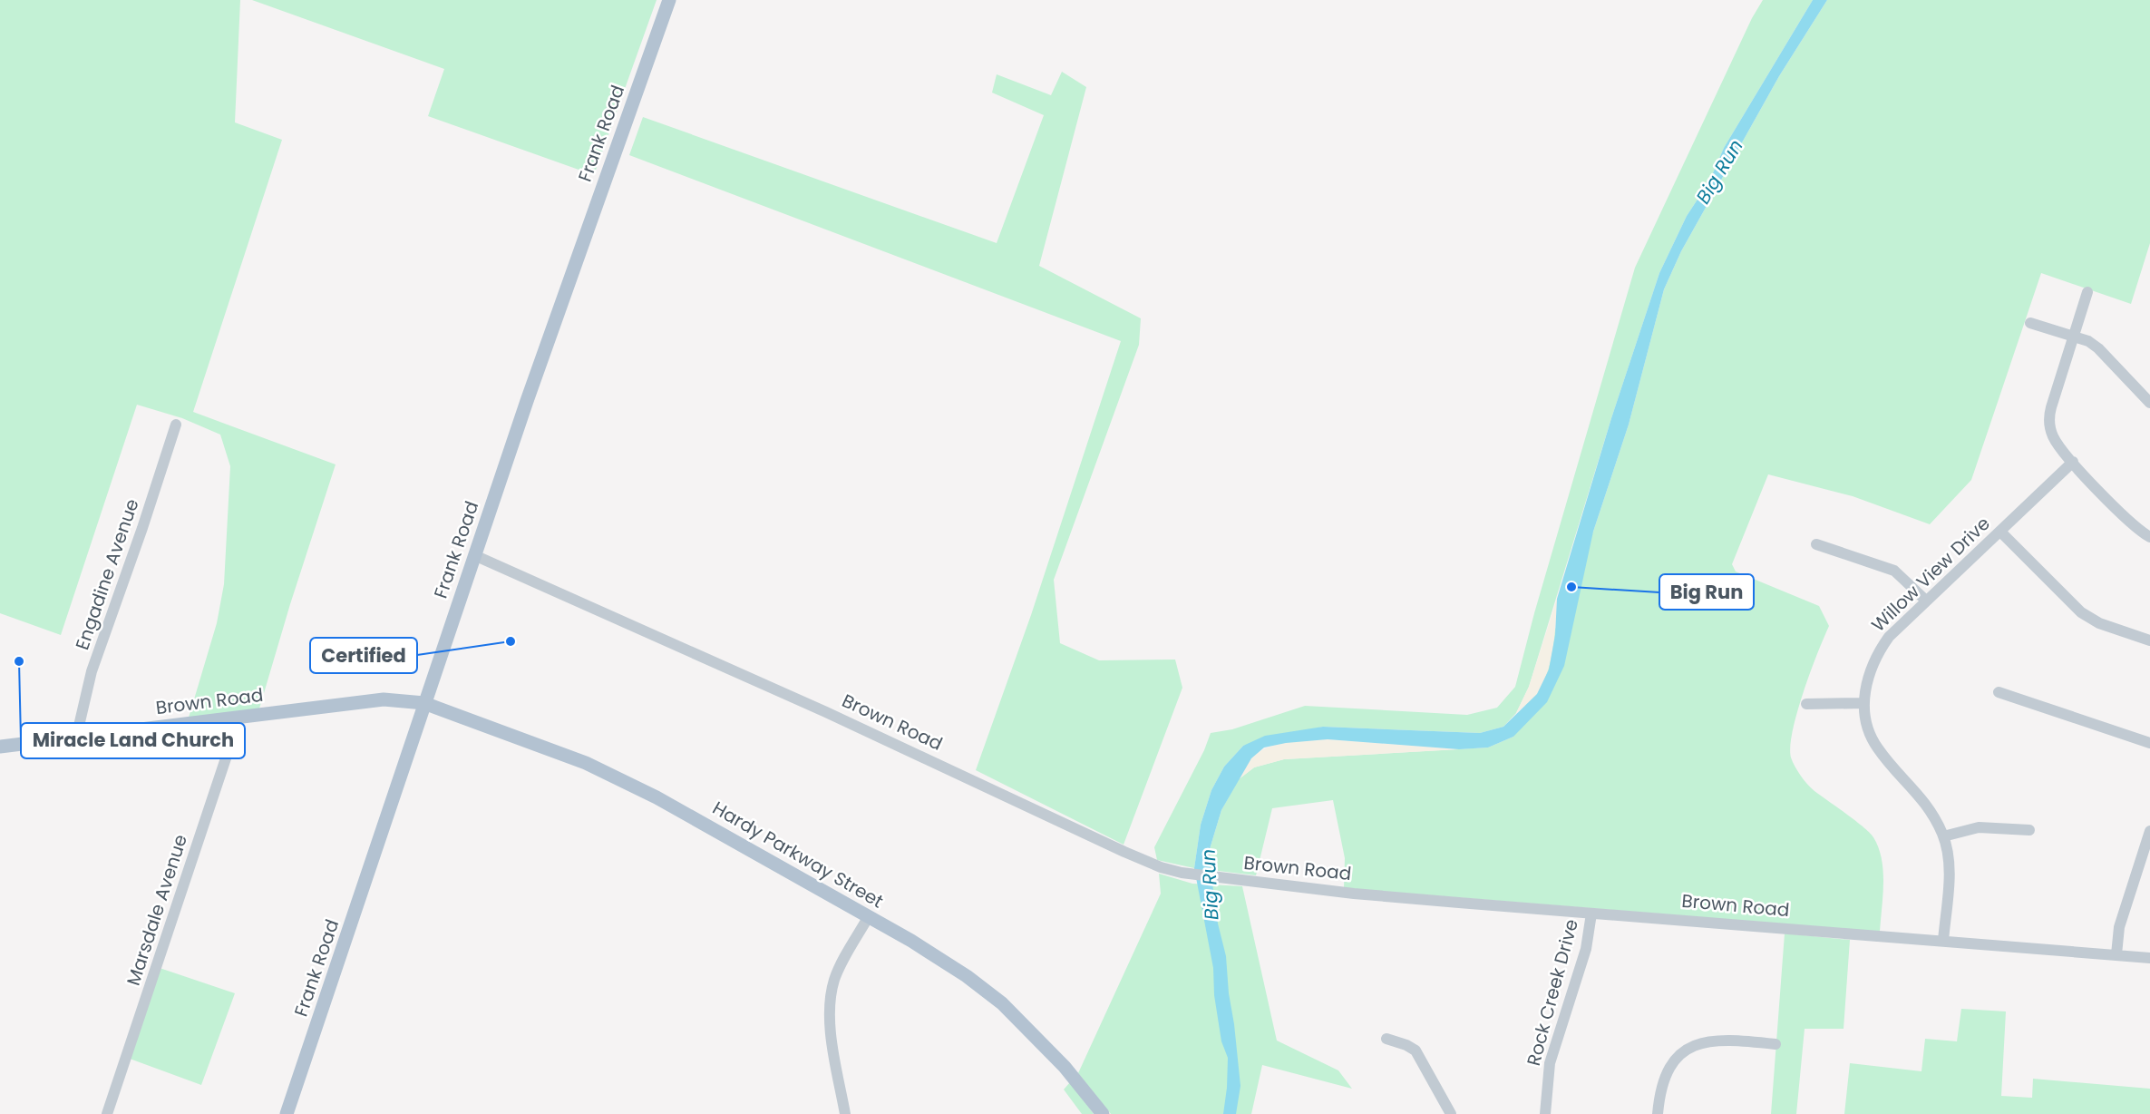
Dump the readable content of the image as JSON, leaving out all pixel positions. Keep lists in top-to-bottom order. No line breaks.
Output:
{"streets":{"main road":["Frank Road","Brown Road","Hardy Parkway Street"],"street":["Engadine Avenue","Willow View Drive","Marsdale Avenue","Rock Creek Drive"]},"crossings":[["Frank Road","Brown Road"],["Frank Road","Hardy Parkway Street"],["Engadine Avenue","Brown Road"],["Willow View Drive","Brown Road"],["Brown Road","Hardy Parkway Street"],["Brown Road","Marsdale Avenue"],["Brown Road","Rock Creek Drive"]],"water":["Big Run"],"places":["Big Run","Certified","Miracle Land Church"]}
